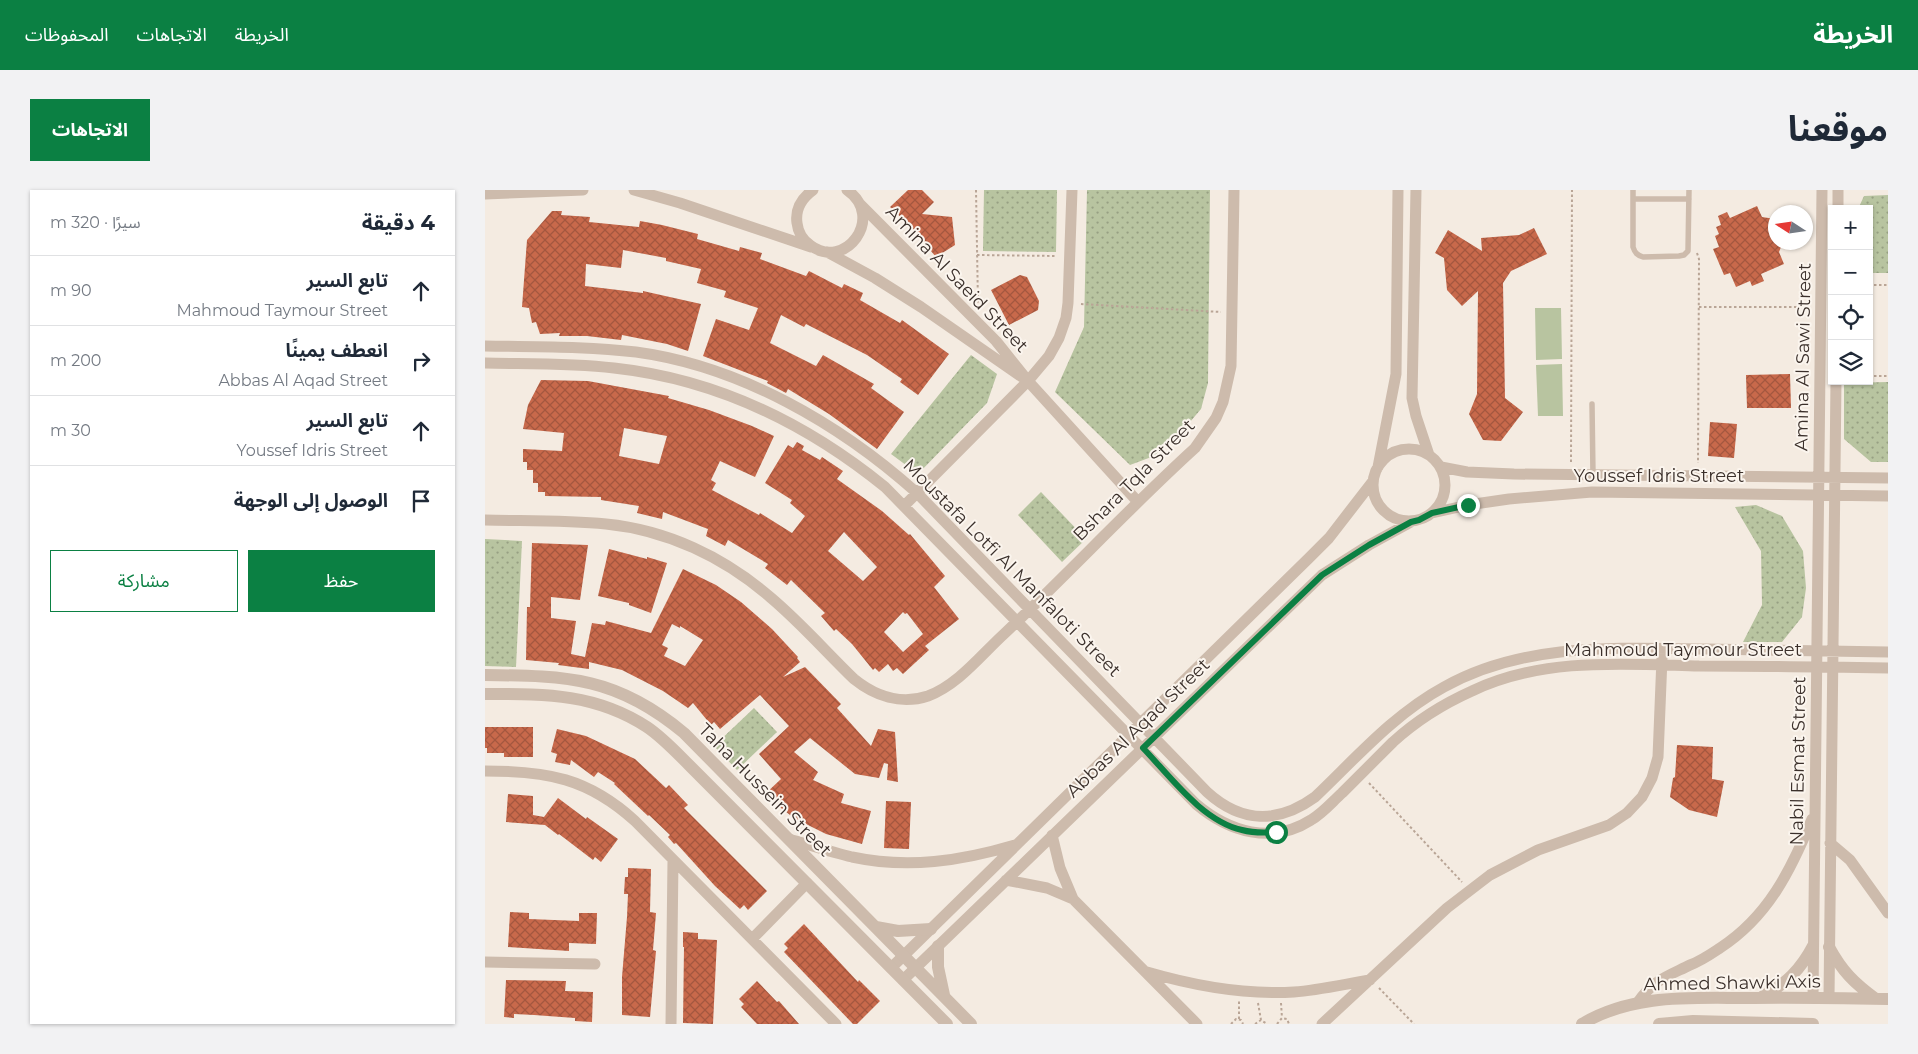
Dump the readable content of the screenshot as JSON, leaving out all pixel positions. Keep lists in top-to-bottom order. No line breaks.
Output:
{"streets":{"street":["Amina Al Saeid Street","Amina Al Sawi Street","Youssef Idris Street","Bshara Tqla Street","Moustafa Lotfi Al Manfaloti Street","Mahmoud Taymour Street","Abbas Al Aqad Street","Nabil Esmat Street","Taha Hussein Street","Ahmed Shawki Axis"]},"crossings":[["Amina Al Saeid Street","Bshara Tqla Street"],["Amina Al Sawi Street","Youssef Idris Street"],["Amina Al Sawi Street","Nabil Esmat Street"],["Youssef Idris Street","Abbas Al Aqad Street"],["Youssef Idris Street","Nabil Esmat Street"],["Bshara Tqla Street","Moustafa Lotfi Al Manfaloti Street"],["Moustafa Lotfi Al Manfaloti Street","Mahmoud Taymour Street"],["Moustafa Lotfi Al Manfaloti Street","Abbas Al Aqad Street"],["Mahmoud Taymour Street","Abbas Al Aqad Street"],["Mahmoud Taymour Street","Nabil Esmat Street"],["Abbas Al Aqad Street","Taha Hussein Street"],["Nabil Esmat Street","Ahmed Shawki Axis"]],"north":"left","page":{"header":"الخريطة","nav":["الخريطة","الاتجاهات","المحفوظات"],"title":"موقعنا","buttons":["الاتجاهات",["حفظ","مشاركة"]],"heading":["4 دقيقة","سيرًا · 320 m"],"map_buttons":["+","−"],"list":[["تابع السير","Mahmoud Taymour Street","90 m"],["انعطف يمينًا","Abbas Al Aqad Street","200 m"],["تابع السير","Youssef Idris Street","30 m"],"الوصول إلى الوجهة"]}}
